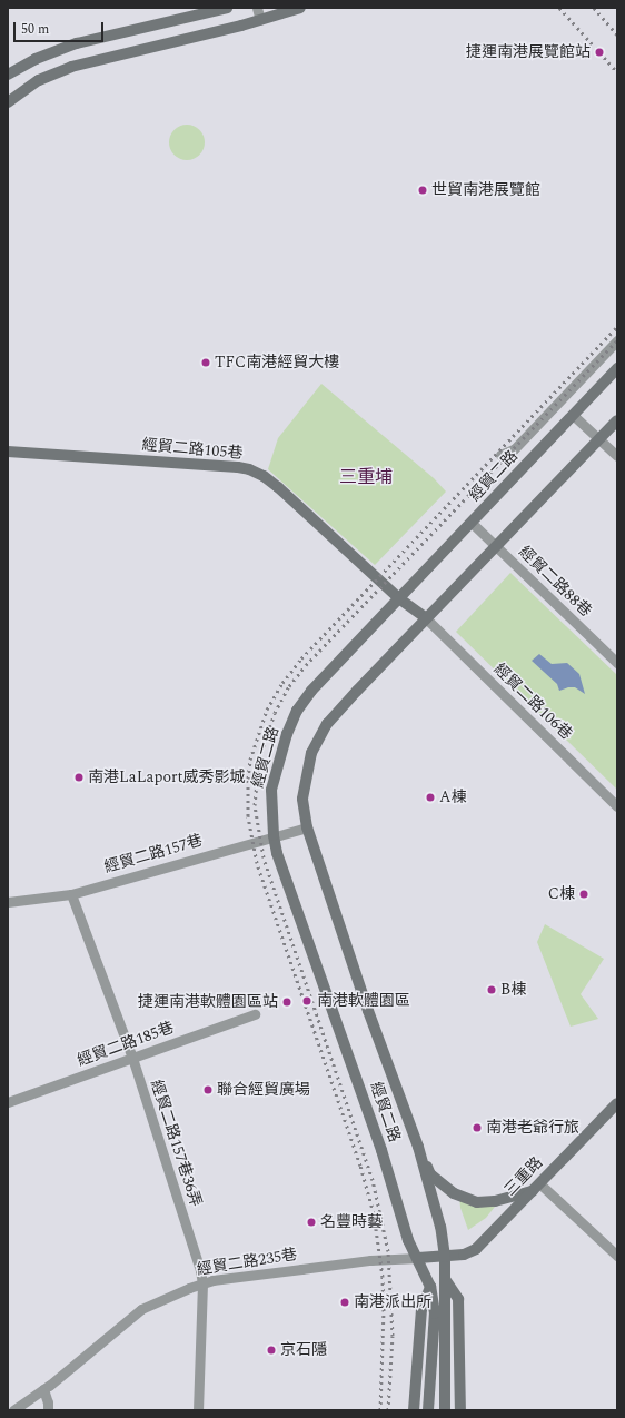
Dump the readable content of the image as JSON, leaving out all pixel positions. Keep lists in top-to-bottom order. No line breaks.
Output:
{"streets":{"main road":["經貿二路105巷","經貿二路","三重路","經貿二路235巷"],"street":["經貿二路88巷","經貿二路106巷","經貿二路157巷","經貿二路185巷","經貿二路157巷36弄"]},"crossings":[["經貿二路105巷","經貿二路"],["經貿二路105巷","經貿二路106巷"],["經貿二路","經貿二路88巷"],["經貿二路","經貿二路106巷"],["經貿二路","經貿二路157巷"],["經貿二路","三重路"],["經貿二路","經貿二路235巷"],["經貿二路157巷","經貿二路157巷36弄"],["經貿二路185巷","經貿二路157巷36弄"],["經貿二路157巷36弄","經貿二路235巷"],["三重路","經貿二路235巷"]],"districts":["三重埔"],"places":["捷運南港展覽館站","世貿南港展覽館","TFC南港經貿大樓","南港LaLaport威秀影城","A棟","C棟","B棟","南港軟體園區","捷運南港軟體園區站","聯合經貿廣場","南港老爺行旅","名豐時藝","南港派出所","京石隱"],"scale_bar":"50 m"}
